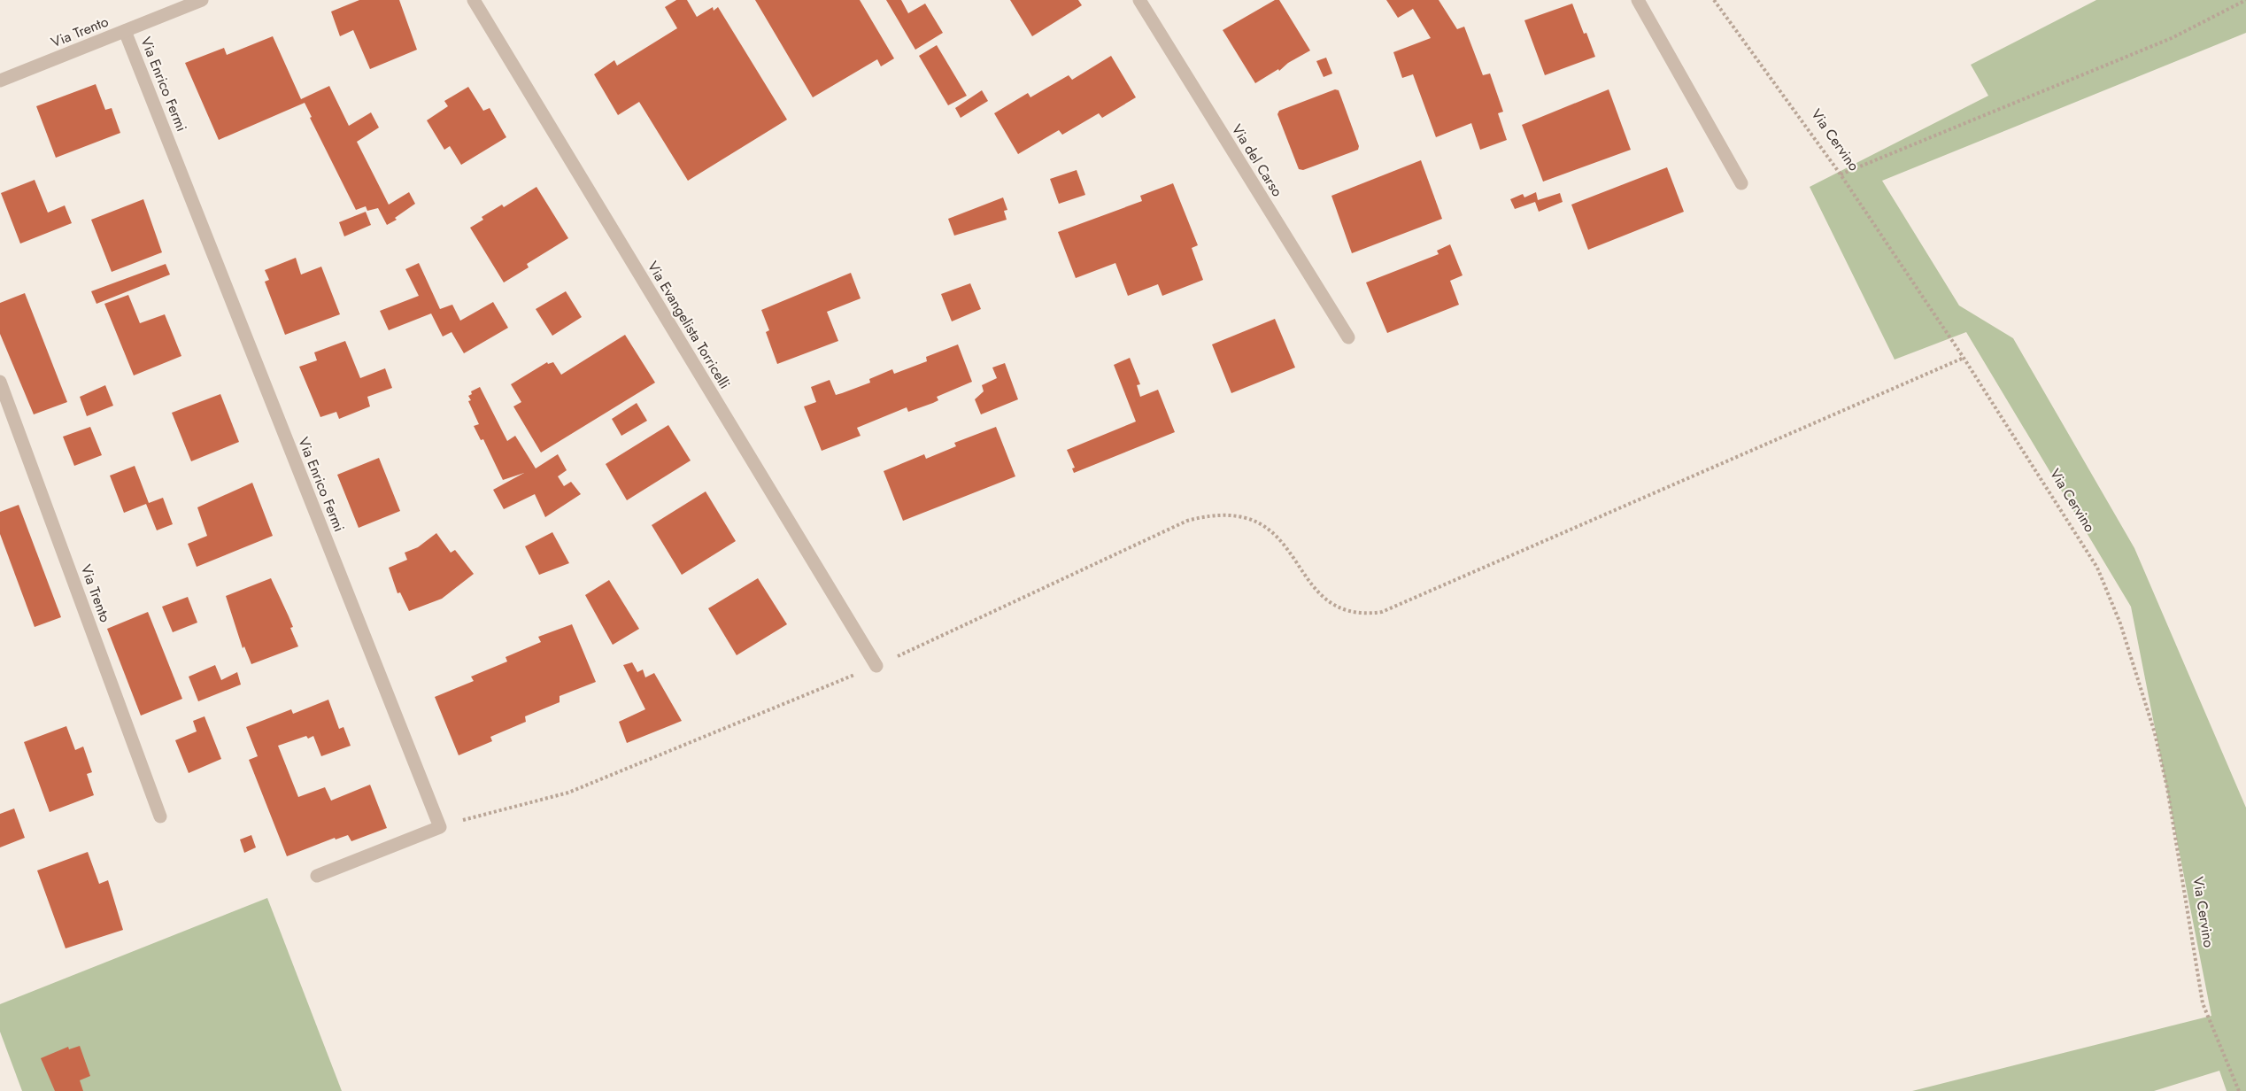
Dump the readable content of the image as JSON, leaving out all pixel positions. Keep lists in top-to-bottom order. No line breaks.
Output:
{"streets":{"street":["Via Trento","Via Enrico Fermi","Via del Carso","Via Evangelista Torricelli"],"path":["Via Cervino"]},"crossings":[["Via Trento","Via Enrico Fermi"]]}
